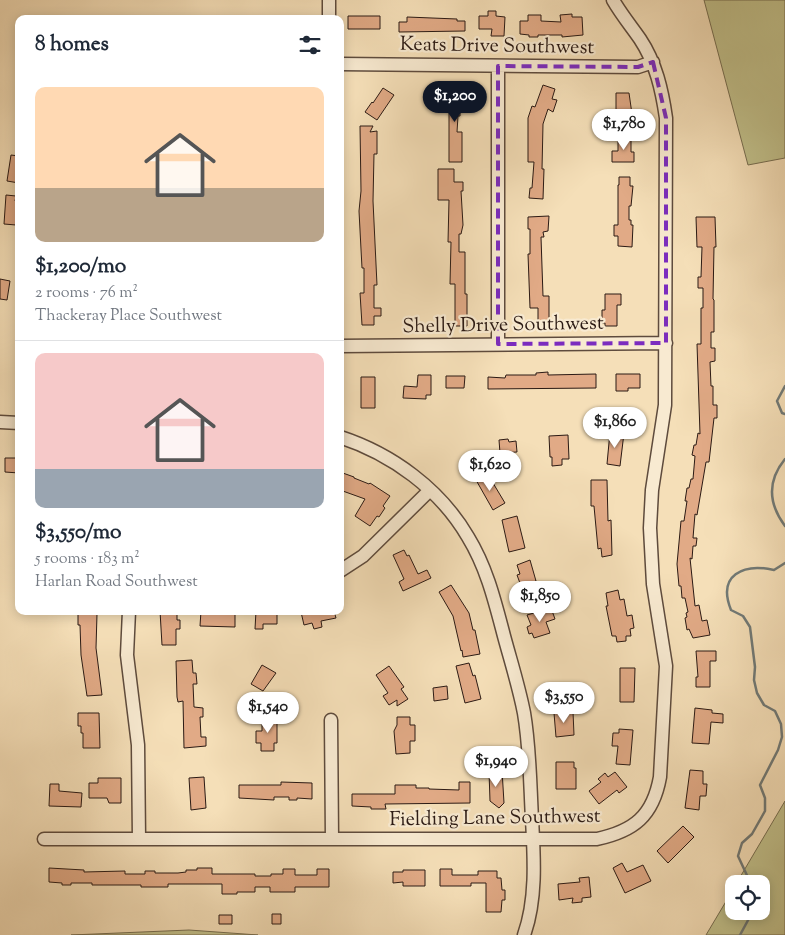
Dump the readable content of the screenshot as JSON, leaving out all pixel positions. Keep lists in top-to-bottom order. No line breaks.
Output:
{"streets":{"street":["Keats Drive Southwest","Shelly Drive Southwest","Fielding Lane Southwest"]},"crossings":[["Keats Drive Southwest","Fielding Lane Southwest"],["Shelly Drive Southwest","Fielding Lane Southwest"]],"page":{"heading":"8 homes","list":[{"name":"$1,200/mo","note":"2 rooms · 76 m² · Thackeray Place Southwest"},{"name":"$3,550/mo","note":"5 rooms · 183 m² · Harlan Road Southwest"}],"price":["$1,200","$1,780","$1,860","$1,620","$1,850","$3,550","$1,540","$1,940"]}}
